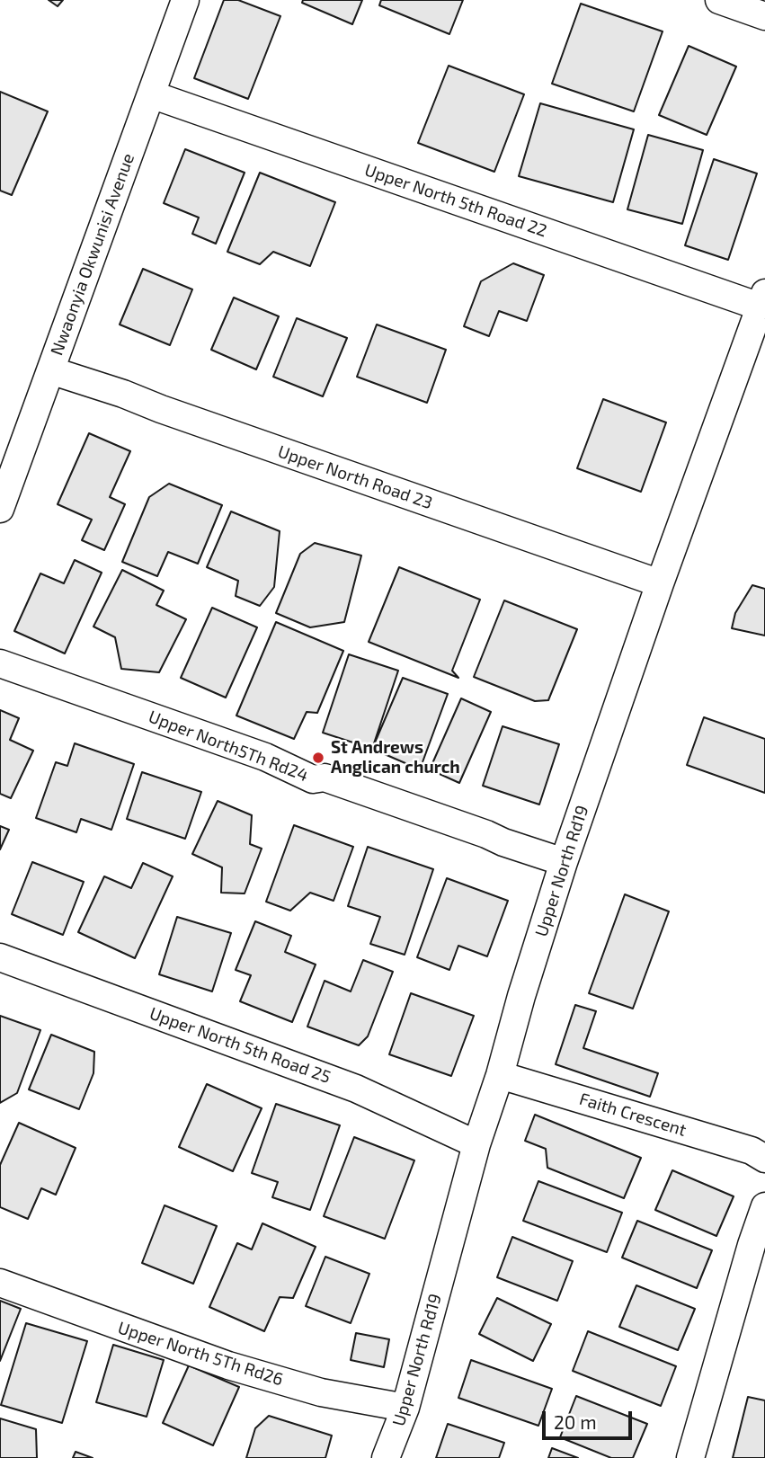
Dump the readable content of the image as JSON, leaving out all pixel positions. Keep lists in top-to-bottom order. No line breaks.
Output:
{"streets":{"street":["Upper North 5th Road 22","Nwaonyia Okwunisi Avenue","Upper North Road 23","Upper North5Th Rd24","Upper North Rd19","Upper North 5th Road 25","Faith Crescent","Upper North 5Th Rd26"]},"crossings":[["Upper North 5th Road 22","Nwaonyia Okwunisi Avenue"],["Upper North 5th Road 22","Upper North Rd19"],["Nwaonyia Okwunisi Avenue","Upper North Road 23"],["Upper North Road 23","Upper North Rd19"],["Upper North5Th Rd24","Upper North Rd19"],["Upper North Rd19","Upper North 5th Road 25"],["Upper North Rd19","Faith Crescent"],["Upper North Rd19","Upper North 5Th Rd26"]],"places":["St Andrews Anglican church"],"scale_bar":"20 m"}
